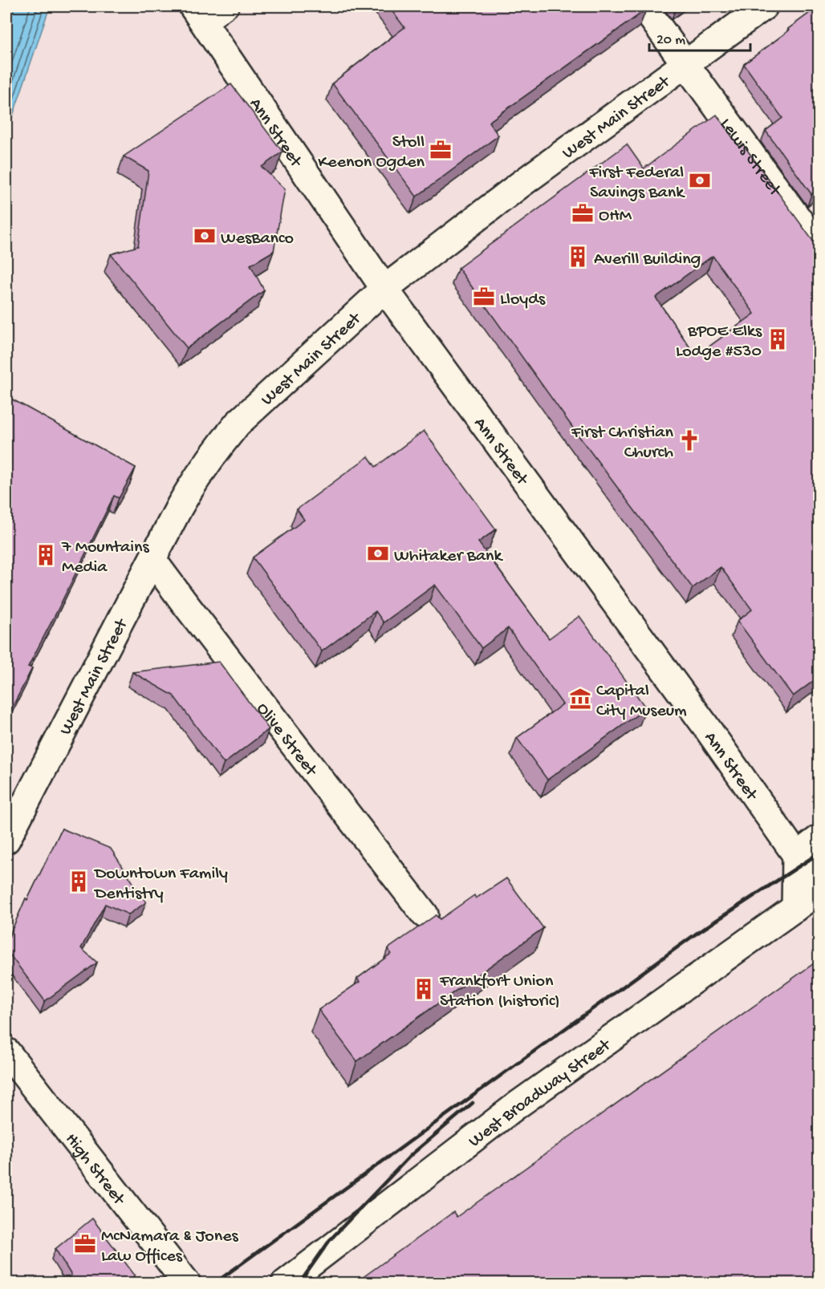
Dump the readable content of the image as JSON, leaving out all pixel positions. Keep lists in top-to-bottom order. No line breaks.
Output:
{"streets":{"main road":["West Main Street","Ann Street","Lewis Street","Olive Street","West Broadway Street","High Street"]},"crossings":[["West Main Street","Ann Street"],["West Main Street","Lewis Street"],["West Main Street","Olive Street"],["Ann Street","West Broadway Street"]],"places":{"office":["Stoll Keenon Ogden","OHM","Lloyds","McNamara & Jones Law Offices"],"bank":["First Federal Savings Bank","WesBanco","Whitaker Bank"],"building":["Averill Building","BPOE Elks Lodge #530","7 Mountains Media","Downtown Family Dentistry","Frankfort Union Station (historic)"],"church":["First Christian Church"],"museum":["Capital City Museum"]},"scale_bar":"20 m"}
